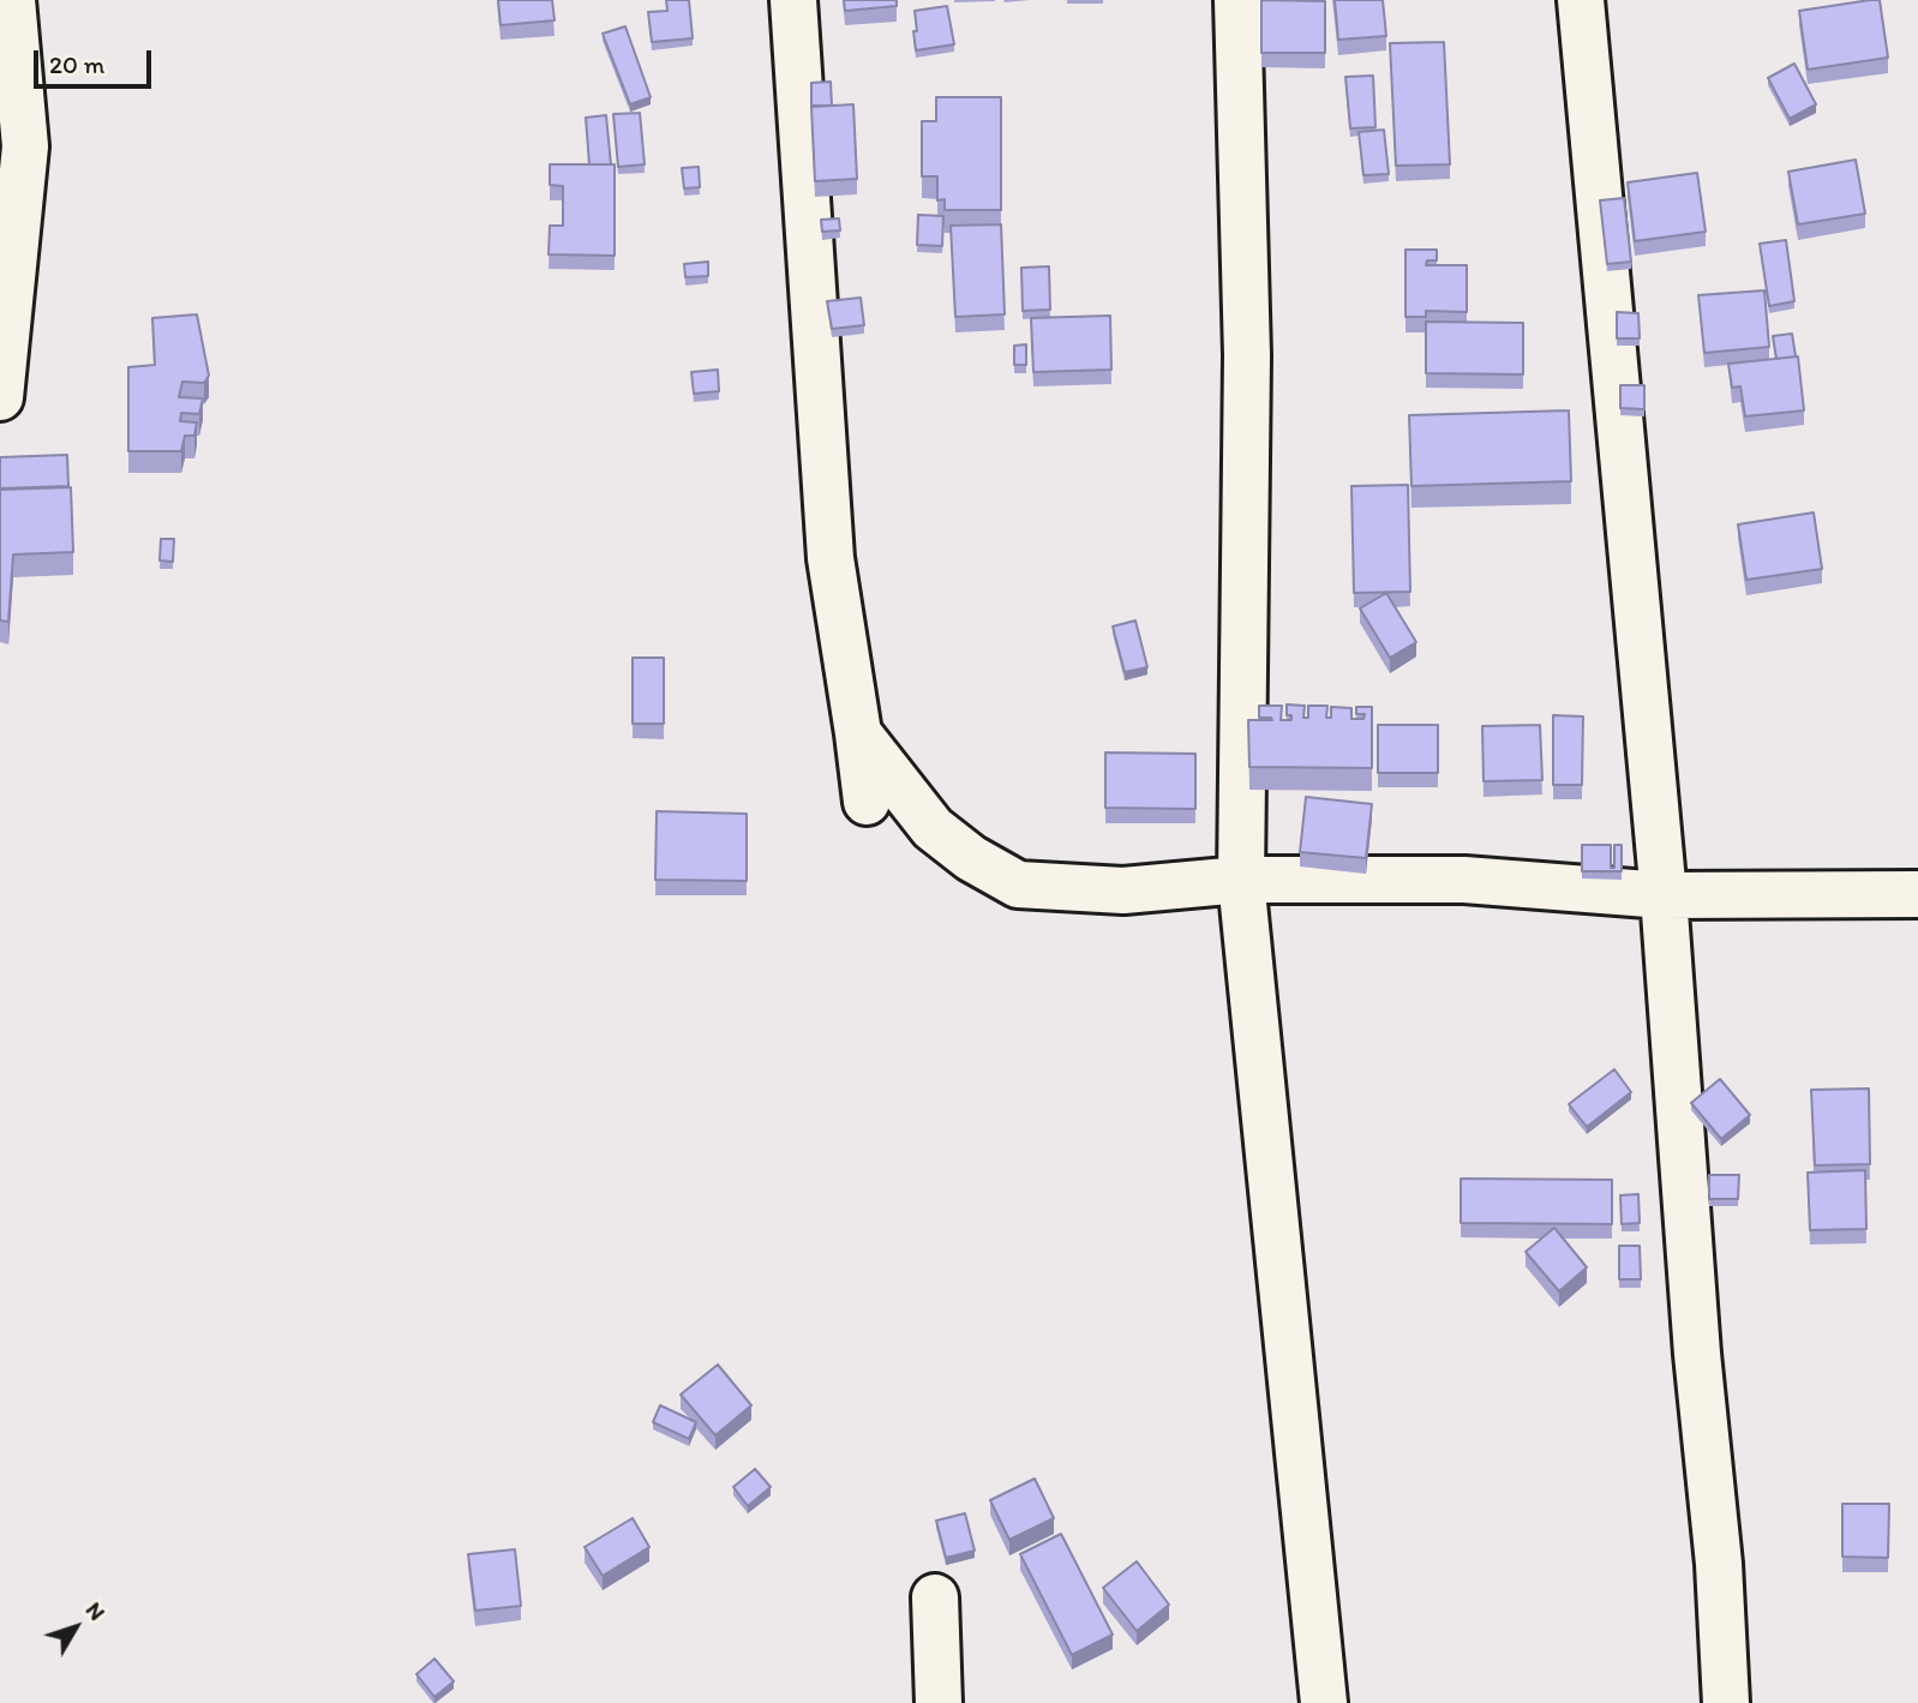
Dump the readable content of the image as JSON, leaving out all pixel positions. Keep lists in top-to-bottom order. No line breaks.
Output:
{"scale_bar":"20 m","north":"top right"}
